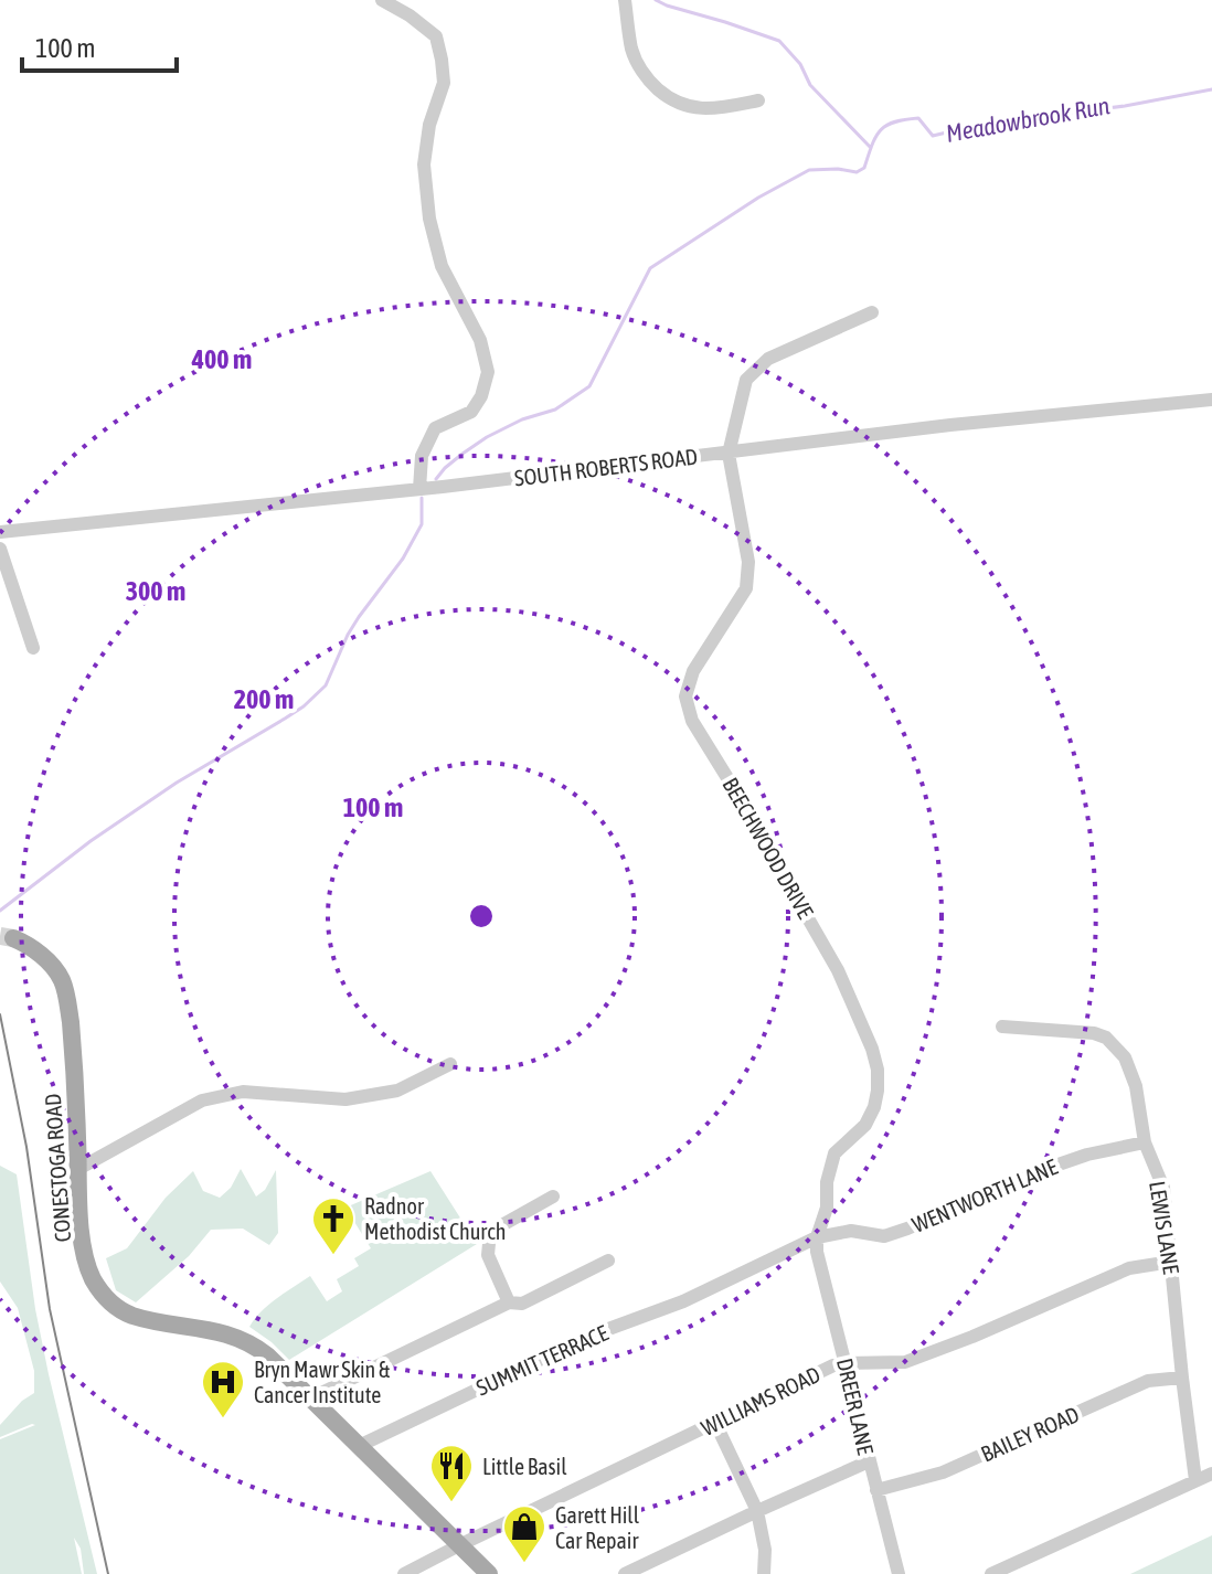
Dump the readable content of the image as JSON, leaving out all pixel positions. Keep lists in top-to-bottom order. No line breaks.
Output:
{"streets":{"main road":["CONESTOGA ROAD"],"street":["SOUTH ROBERTS ROAD","BEECHWOOD DRIVE","WENTWORTH LANE","LEWIS LANE","SUMMIT TERRACE","WILLIAMS ROAD","DREER LANE","BAILEY ROAD"]},"crossings":[["SOUTH ROBERTS ROAD","BEECHWOOD DRIVE"],["BEECHWOOD DRIVE","WENTWORTH LANE"],["BEECHWOOD DRIVE","DREER LANE"],["CONESTOGA ROAD","SUMMIT TERRACE"],["CONESTOGA ROAD","WILLIAMS ROAD"],["WENTWORTH LANE","LEWIS LANE"],["WENTWORTH LANE","SUMMIT TERRACE"],["WENTWORTH LANE","DREER LANE"],["LEWIS LANE","WILLIAMS ROAD"],["LEWIS LANE","BAILEY ROAD"],["WILLIAMS ROAD","DREER LANE"],["DREER LANE","BAILEY ROAD"]],"water":["Meadowbrook Run"],"places":{"church":["Radnor Methodist Church"],"hospital":["Bryn Mawr Skin & Cancer Institute"],"restaurant":["Little Basil"],"shop":["Garett Hill Car Repair"]},"scale_bar":"100 m","rings":["400 m","300 m","200 m","100 m"]}
